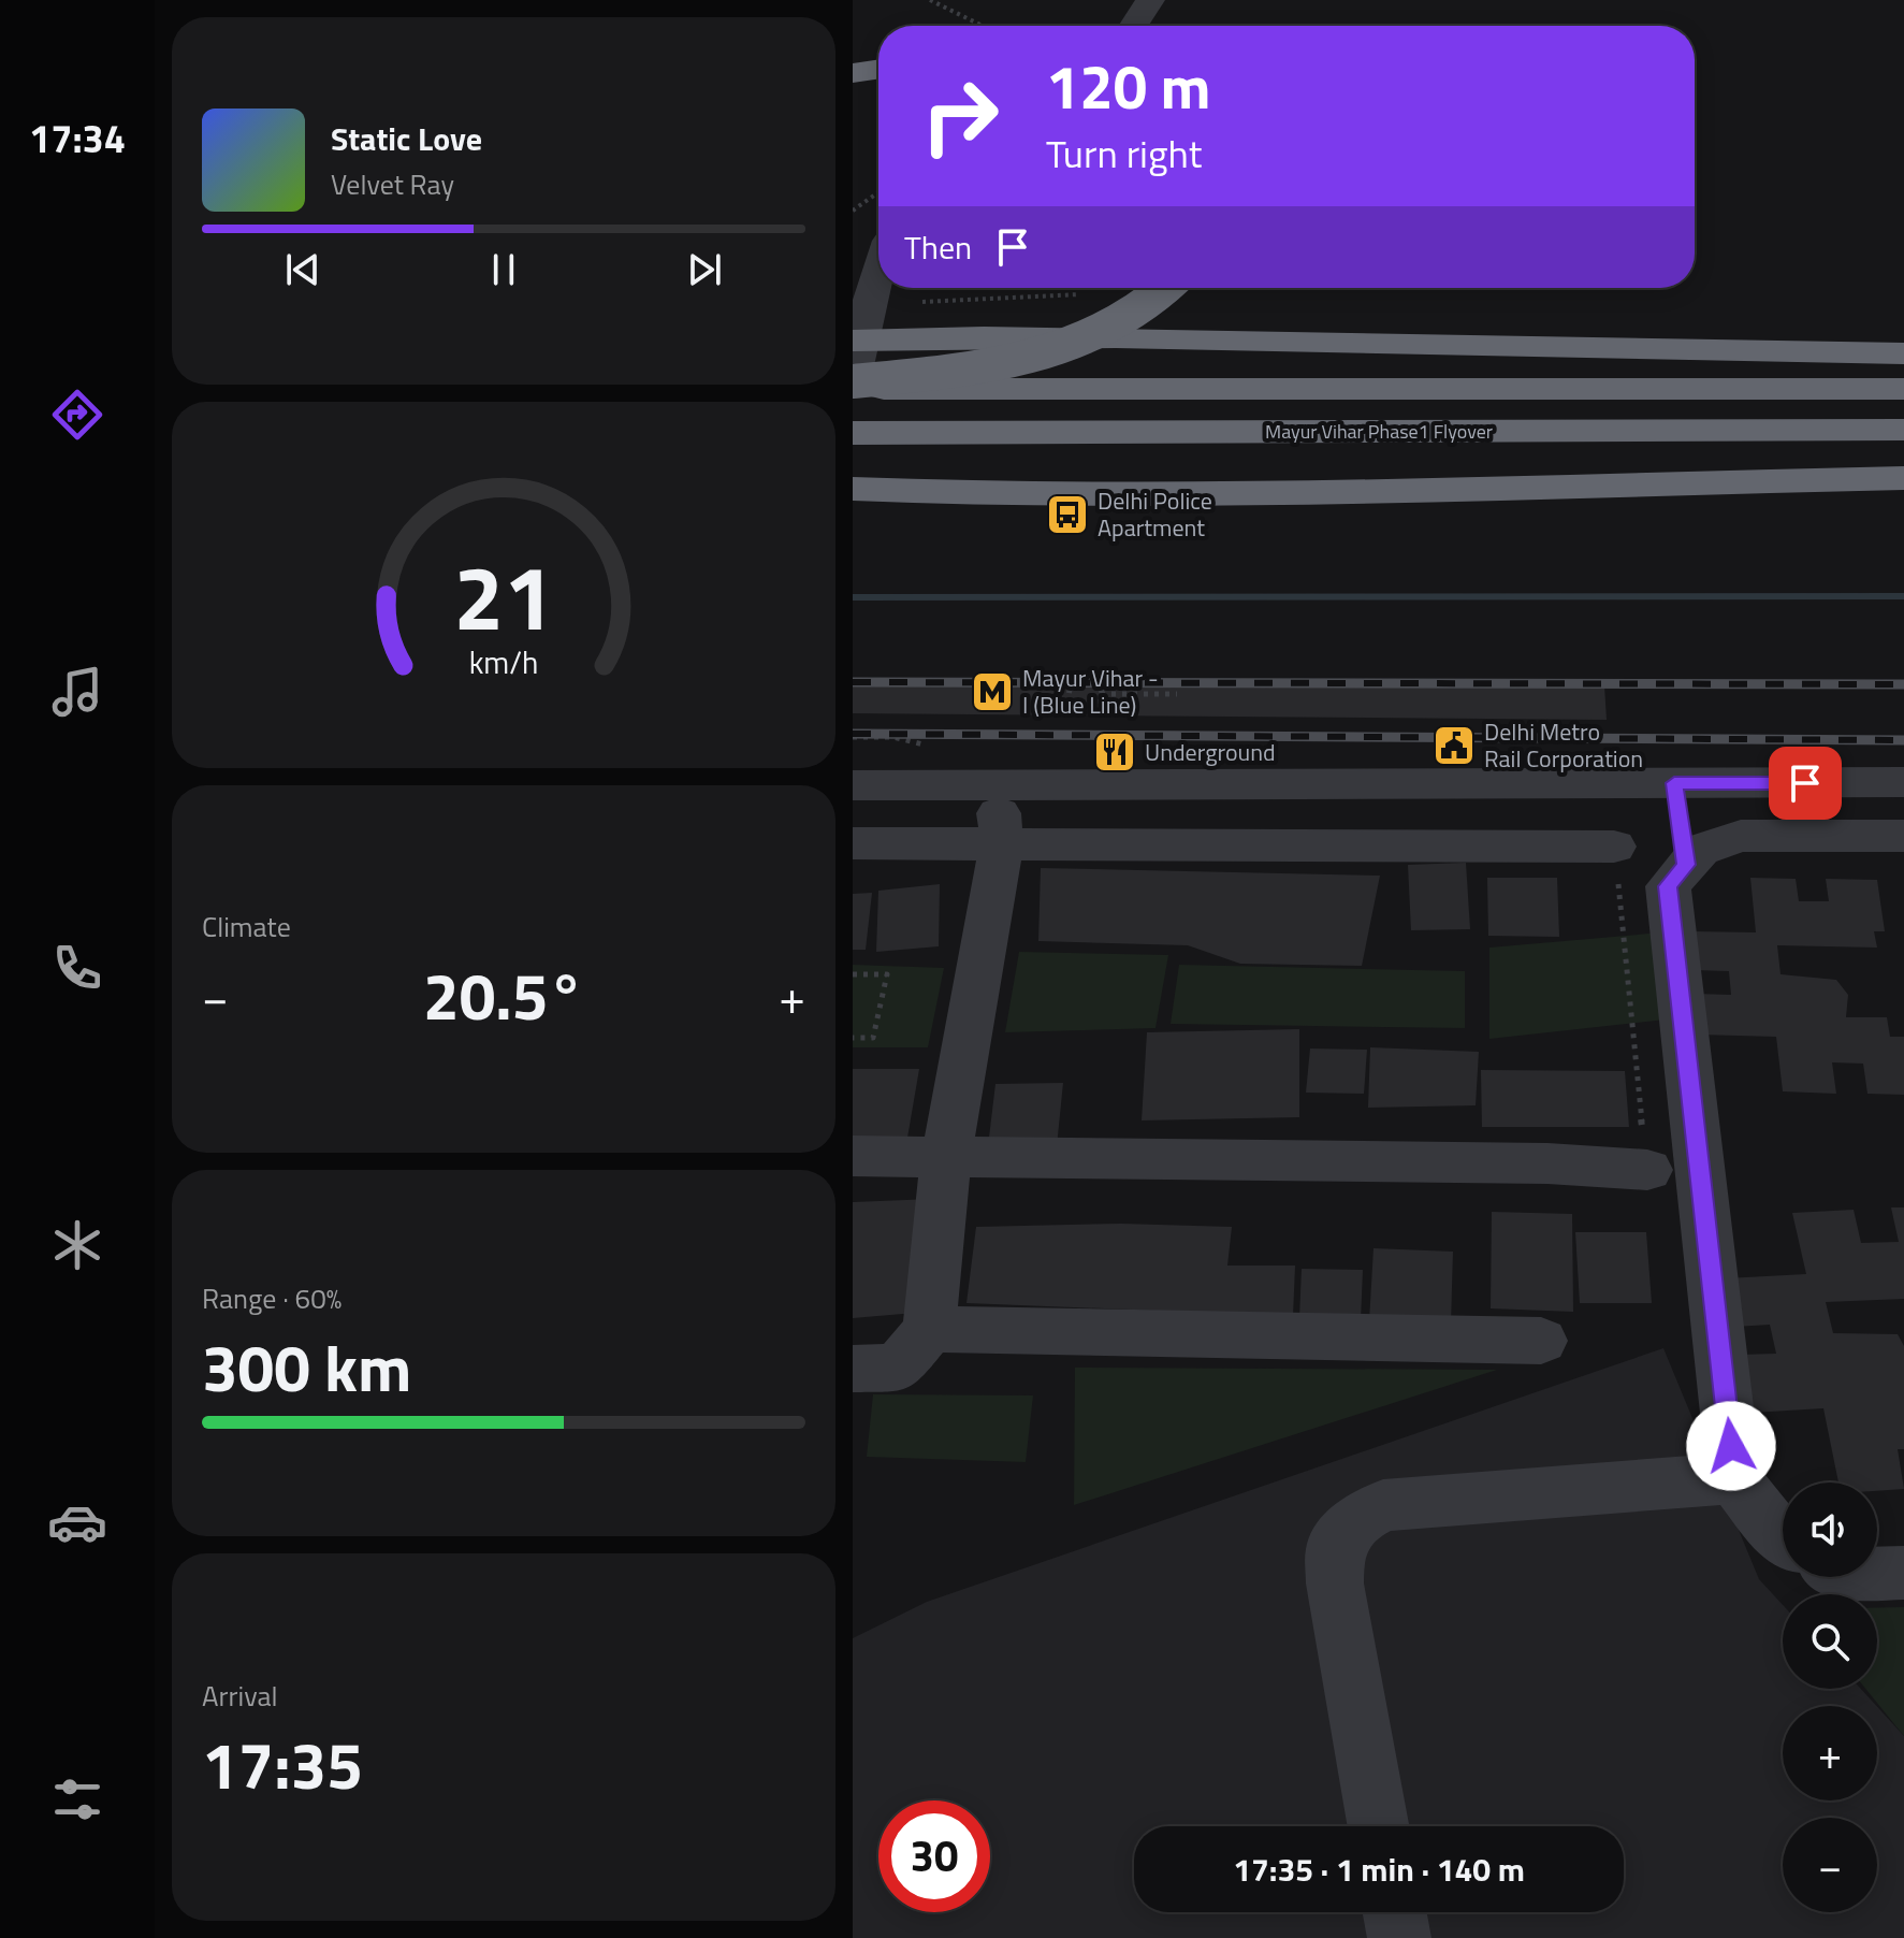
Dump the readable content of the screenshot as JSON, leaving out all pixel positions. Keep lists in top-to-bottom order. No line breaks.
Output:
{"streets":{"highway":["Mayur Vihar Phase1 Flyover"]},"places":{"bus stop":["Delhi Police Apartment"],"metro station":["Mayur Vihar - I (Blue Line)"],"public building":["Delhi Metro Rail Corporation"],"restaurant":["Underground"]},"page":{"tabs":"17:34","turn":["120 m","Turn right"],"song":["Static Love","Velvet Ray"],"then":"Then","tile":["Climate",["Range · 60%","300 km"],["Arrival","17:35"]],"heat":["−","20.5°","+"],"map_buttons":["+","−"],"limit":"30","trip":"17:35 · 1 min · 140 m","gauge":["21","km/h"]}}
